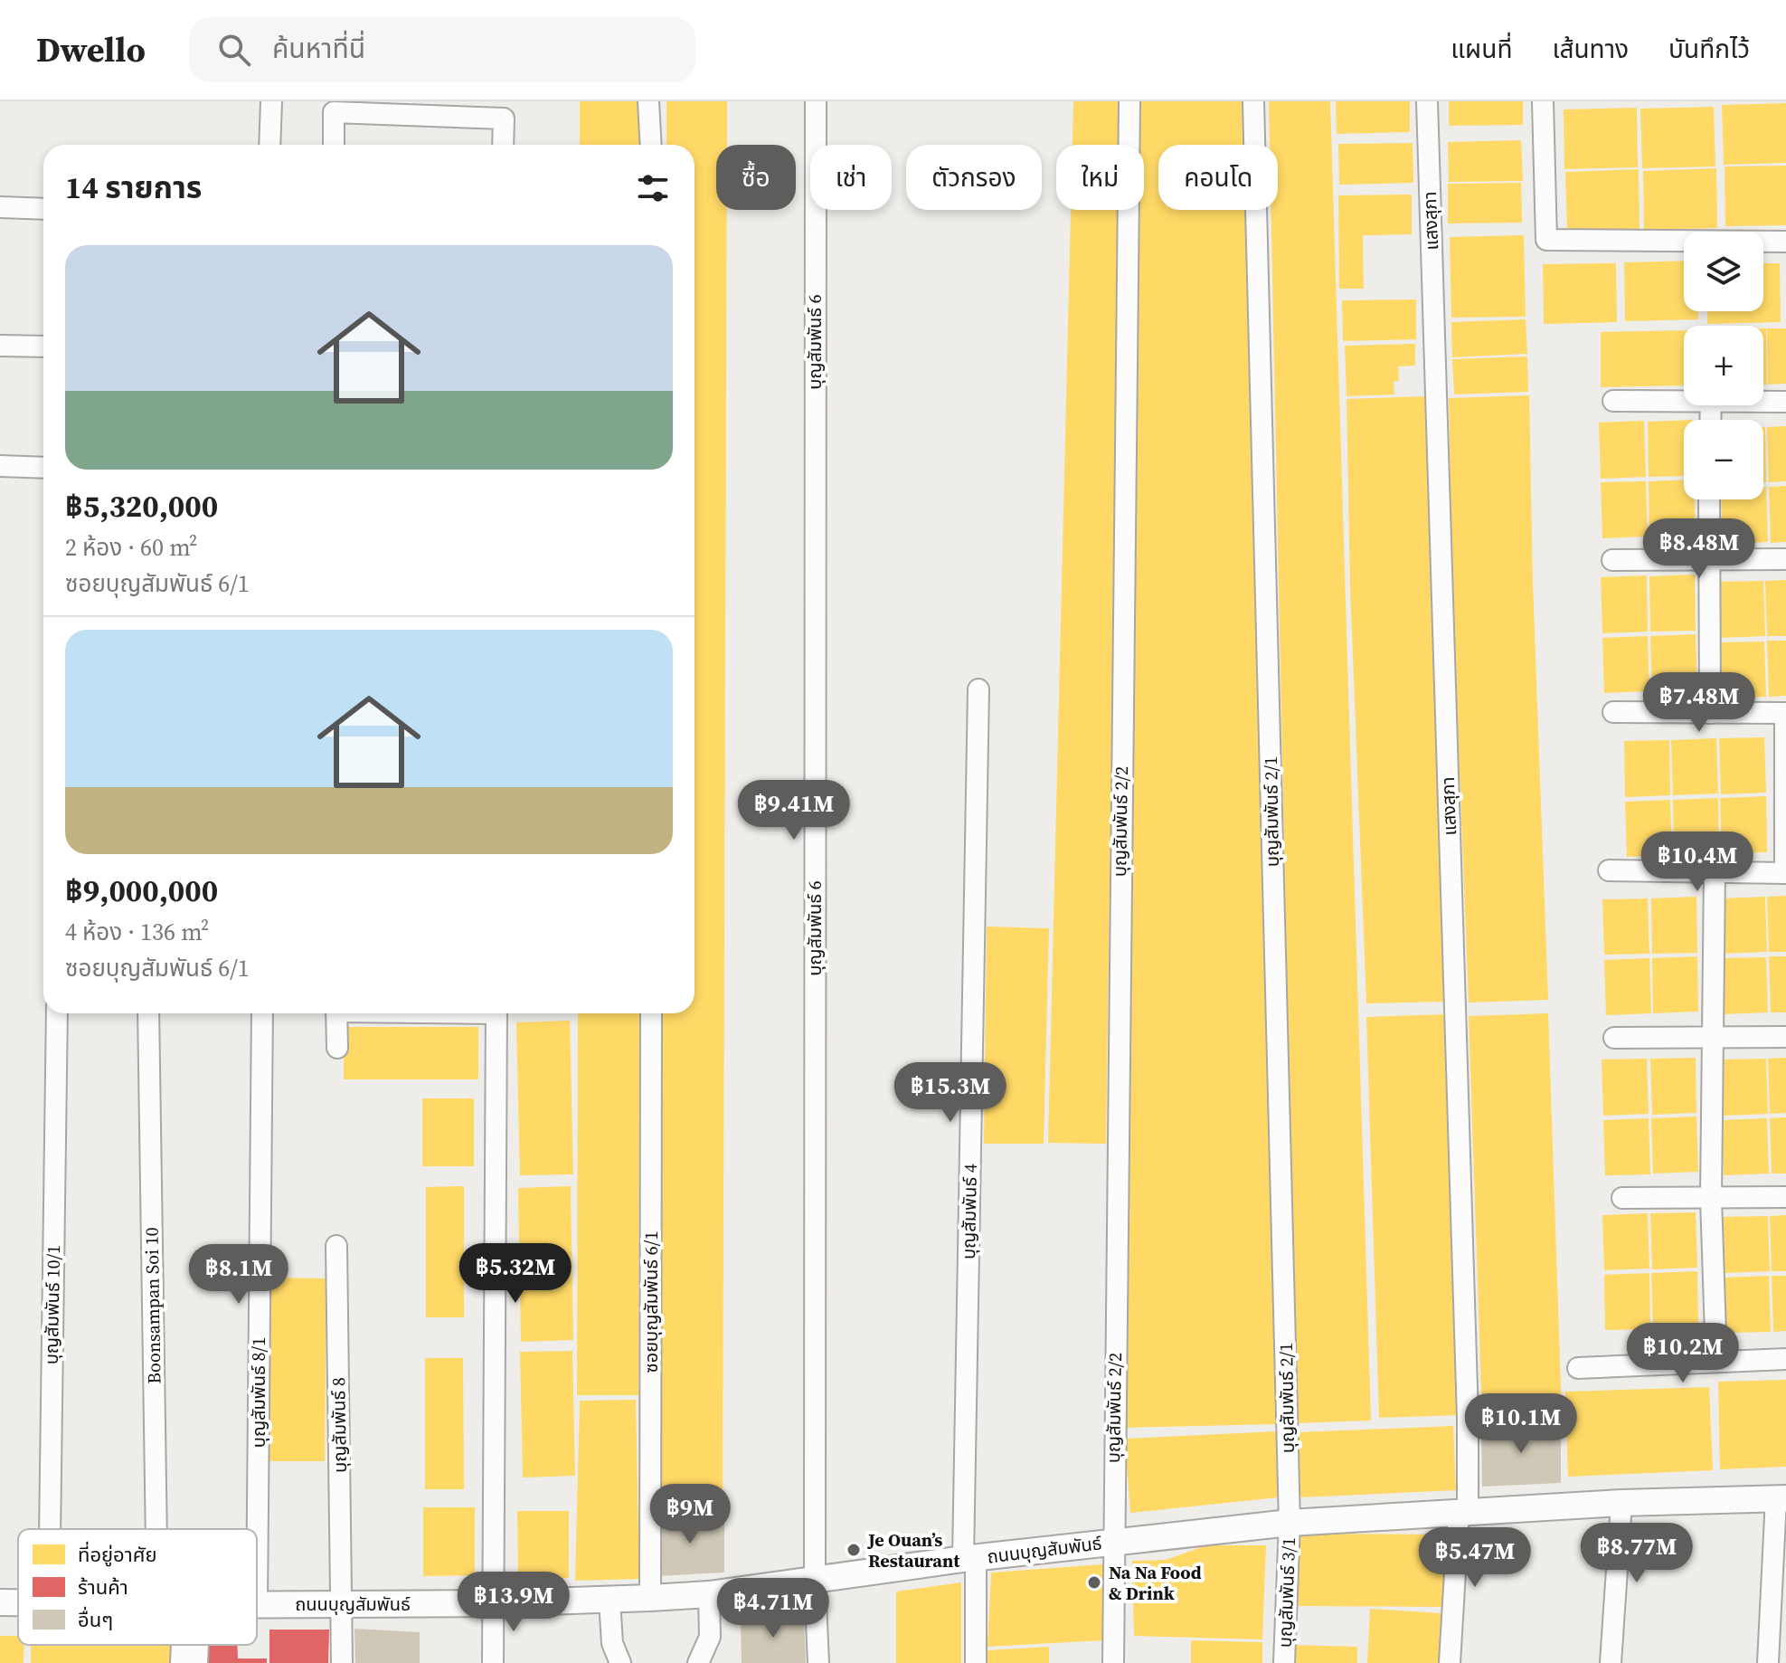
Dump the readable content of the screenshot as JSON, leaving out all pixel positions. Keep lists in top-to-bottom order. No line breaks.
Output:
{"streets":{"street":["แสงสุภา","บุญสัมพันธ์ 6","บุญสัมพันธ์ 2/1","บุญสัมพันธ์ 2/2","บุญสัมพันธ์ 4","ซอยบุญสัมพันธ์ 6/1","บุญสัมพันธ์ 10/1","Boonsampan Soi 10","บุญสัมพันธ์ 8/1","บุญสัมพันธ์ 8","ถนนบุญสัมพันธ์","บุญสัมพันธ์ 3/1"]},"crossings":[["แสงสุภา","ถนนบุญสัมพันธ์"],["บุญสัมพันธ์ 6","ถนนบุญสัมพันธ์"],["บุญสัมพันธ์ 2/1","ถนนบุญสัมพันธ์"],["บุญสัมพันธ์ 2/1","บุญสัมพันธ์ 3/1"],["บุญสัมพันธ์ 2/2","ถนนบุญสัมพันธ์"],["บุญสัมพันธ์ 4","ถนนบุญสัมพันธ์"],["ซอยบุญสัมพันธ์ 6/1","ถนนบุญสัมพันธ์"],["บุญสัมพันธ์ 8/1","ถนนบุญสัมพันธ์"],["บุญสัมพันธ์ 8","ถนนบุญสัมพันธ์"],["ถนนบุญสัมพันธ์","บุญสัมพันธ์ 3/1"]],"places":["Je Ouan’s Restaurant","Na Na Food & Drink"],"legend":["ที่อยู่อาศัย","ร้านค้า","อื่นๆ"],"page":{"header":"Dwello","search":"ค้นหาที่นี่","nav":["แผนที่","เส้นทาง","บันทึกไว้"],"chip":["ซื้อ","เช่า","ตัวกรอง","ใหม่","คอนโด"],"heading":"14 รายการ","map_buttons":["+","−"],"list":[{"name":"฿5,320,000","note":"2 ห้อง · 60 m² · ซอยบุญสัมพันธ์ 6/1"},{"name":"฿9,000,000","note":"4 ห้อง · 136 m² · ซอยบุญสัมพันธ์ 6/1"}],"price":["฿8.48M","฿7.48M","฿9.41M","฿10.4M","฿15.3M","฿5.32M","฿8.1M","฿10.2M","฿10.1M","฿9M","฿8.77M","฿5.47M","฿13.9M","฿4.71M"]}}
